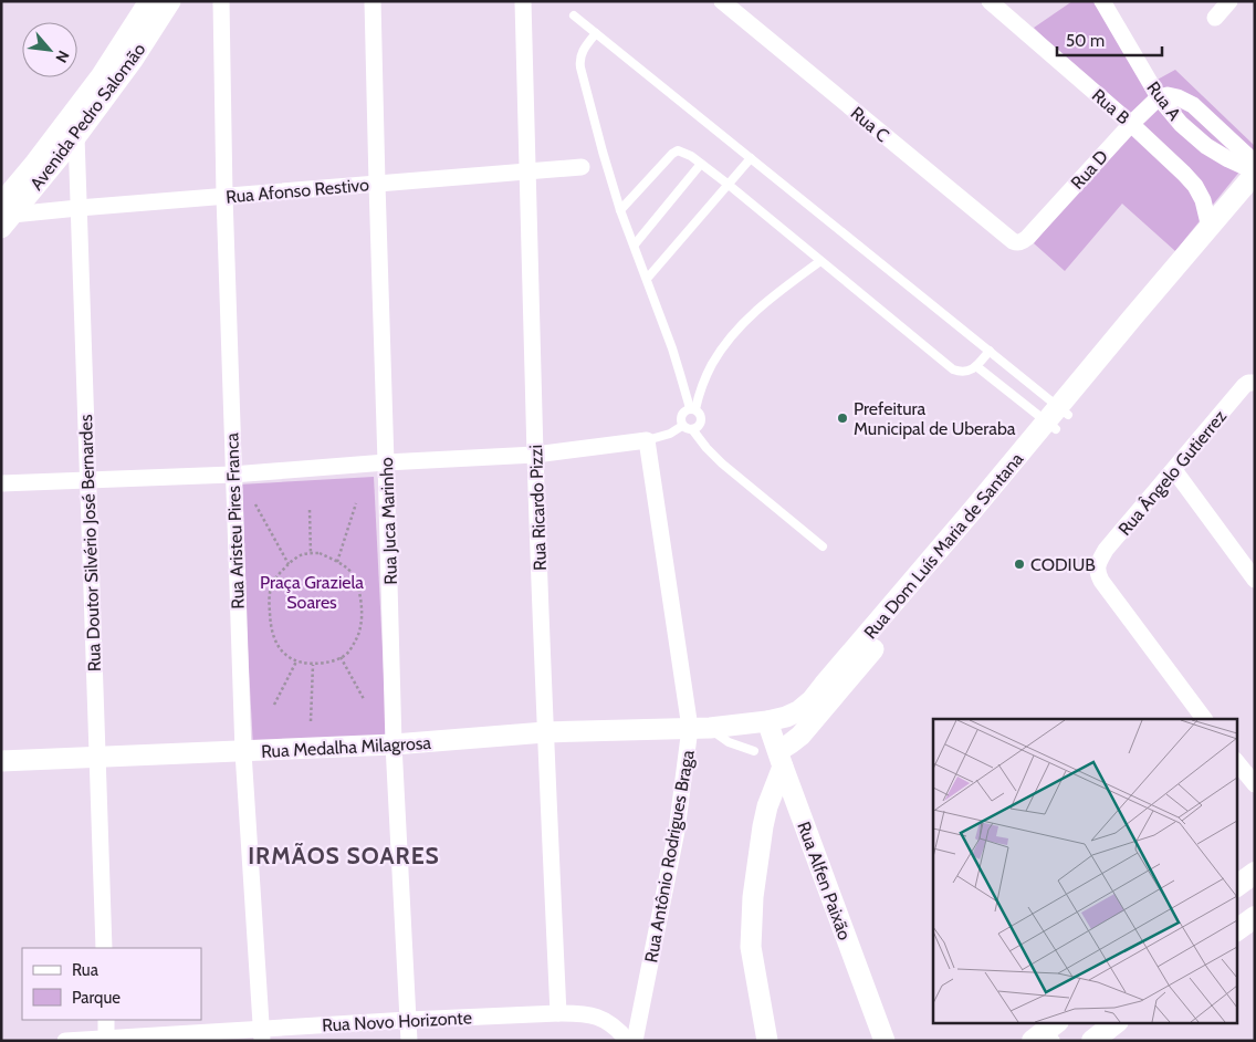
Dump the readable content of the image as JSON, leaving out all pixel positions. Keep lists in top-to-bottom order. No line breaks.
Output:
{"streets":{"street":["Rua A","Rua B","Avenida Pedro Salomão","Rua C","Rua D","Rua Afonso Restivo","Rua Ângelo Gutierrez","Rua Ricardo Pizzi","Rua Aristeu Pires Franca","Rua Juca Marinho","Rua Doutor Silvério José Bernardes","Rua Dom Luís Maria de Santana","Rua Medalha Milagrosa","Rua Antônio Rodrigues Braga","Rua Alfen Paixão","Rua Novo Horizonte"]},"crossings":[["Rua A","Rua D"],["Rua A","Rua Dom Luís Maria de Santana"],["Rua B","Rua D"],["Rua B","Rua Dom Luís Maria de Santana"],["Avenida Pedro Salomão","Rua Afonso Restivo"],["Avenida Pedro Salomão","Rua Doutor Silvério José Bernardes"],["Rua C","Rua D"],["Rua Afonso Restivo","Rua Ricardo Pizzi"],["Rua Afonso Restivo","Rua Aristeu Pires Franca"],["Rua Afonso Restivo","Rua Juca Marinho"],["Rua Afonso Restivo","Rua Doutor Silvério José Bernardes"],["Rua Ricardo Pizzi","Rua Medalha Milagrosa"],["Rua Ricardo Pizzi","Rua Novo Horizonte"],["Rua Aristeu Pires Franca","Rua Medalha Milagrosa"],["Rua Aristeu Pires Franca","Rua Novo Horizonte"],["Rua Juca Marinho","Rua Medalha Milagrosa"],["Rua Juca Marinho","Rua Novo Horizonte"],["Rua Doutor Silvério José Bernardes","Rua Medalha Milagrosa"],["Rua Dom Luís Maria de Santana","Rua Medalha Milagrosa"],["Rua Dom Luís Maria de Santana","Rua Antônio Rodrigues Braga"],["Rua Dom Luís Maria de Santana","Rua Alfen Paixão"],["Rua Medalha Milagrosa","Rua Antônio Rodrigues Braga"]],"districts":["IRMÃOS SOARES"],"parks":["Praça Graziela Soares"],"places":["Prefeitura Municipal de Uberaba","CODIUB"],"legend":["Rua","Parque"],"scale_bar":"50 m","north":"bottom right"}
